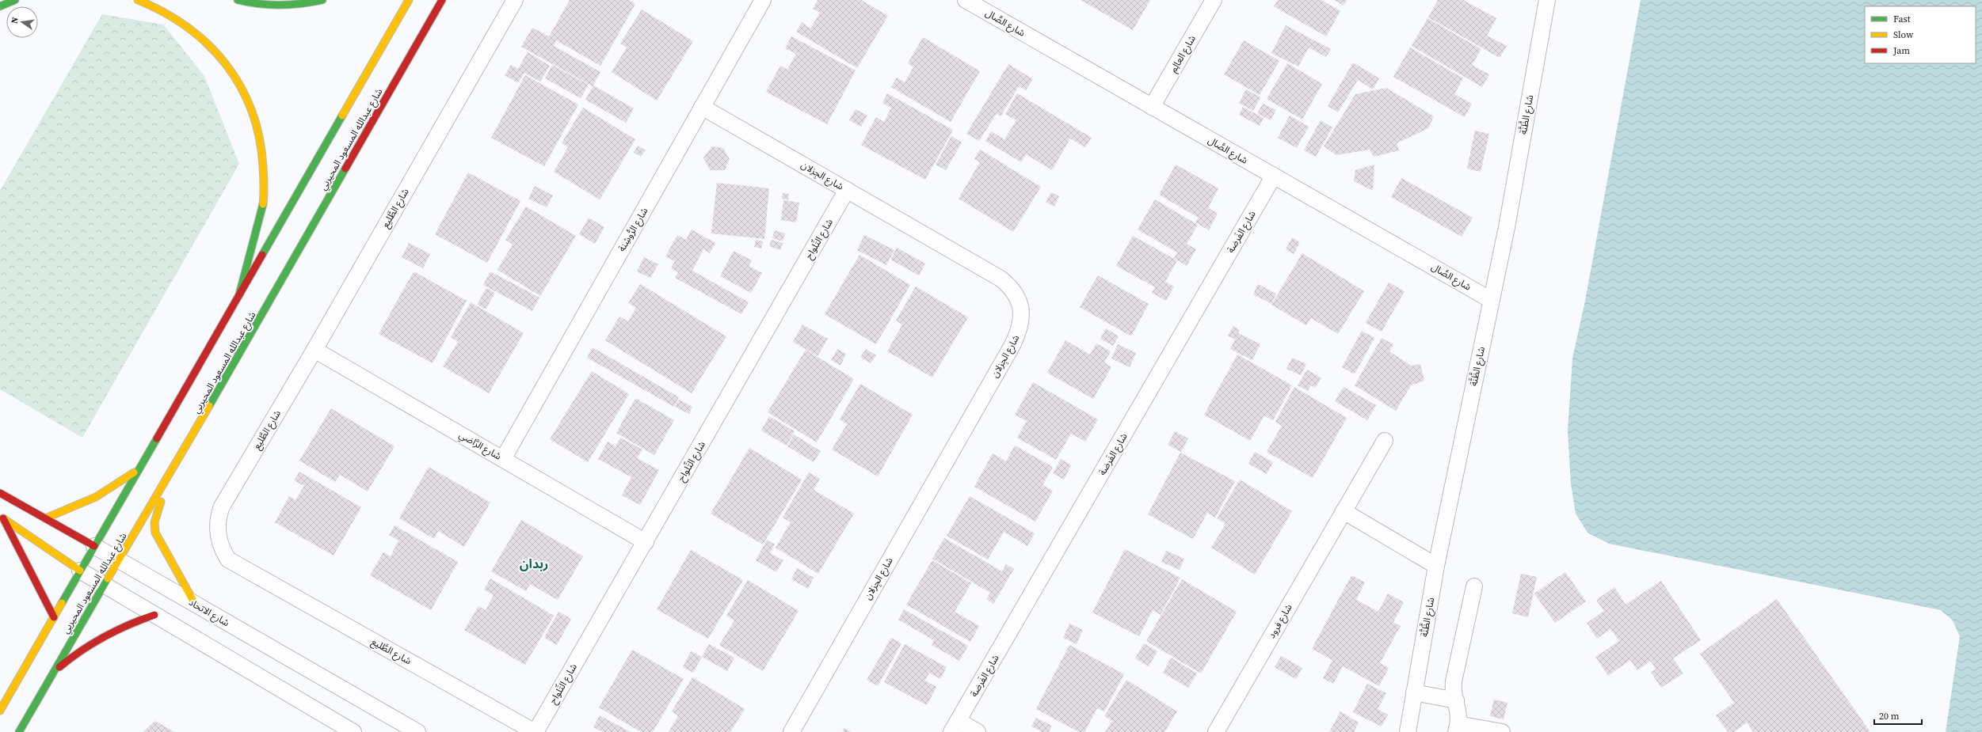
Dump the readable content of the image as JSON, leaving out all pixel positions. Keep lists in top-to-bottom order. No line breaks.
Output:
{"streets":{"main road":["شارع عبدالله المسعود المحيربي","شارع الاتحاد"],"street":["شارع الصَّال","شارع العالِم","شارع الظَّنَّة","شارع الجِزلان","شارع الطَّليع","شارع الرُّوشِنة","شارع الفَرضة","شارع التِّلواح","شارع الرَّاضي","شارع فرود"]},"crossings":[["شارع الصَّال","شارع العالِم"],["شارع الصَّال","شارع الظَّنَّة"],["شارع الصَّال","شارع الفَرضة"],["شارع عبدالله المسعود المحيربي","شارع الاتحاد"],["شارع الجِزلان","شارع الرُّوشِنة"],["شارع الجِزلان","شارع التِّلواح"],["شارع الطَّليع","شارع التِّلواح"],["شارع الطَّليع","شارع الرَّاضي"],["شارع الرُّوشِنة","شارع الرَّاضي"],["شارع التِّلواح","شارع الرَّاضي"]],"districts":["ربدان"],"legend":["Fast","Slow","Jam"],"scale_bar":"20 m","north":"left"}
